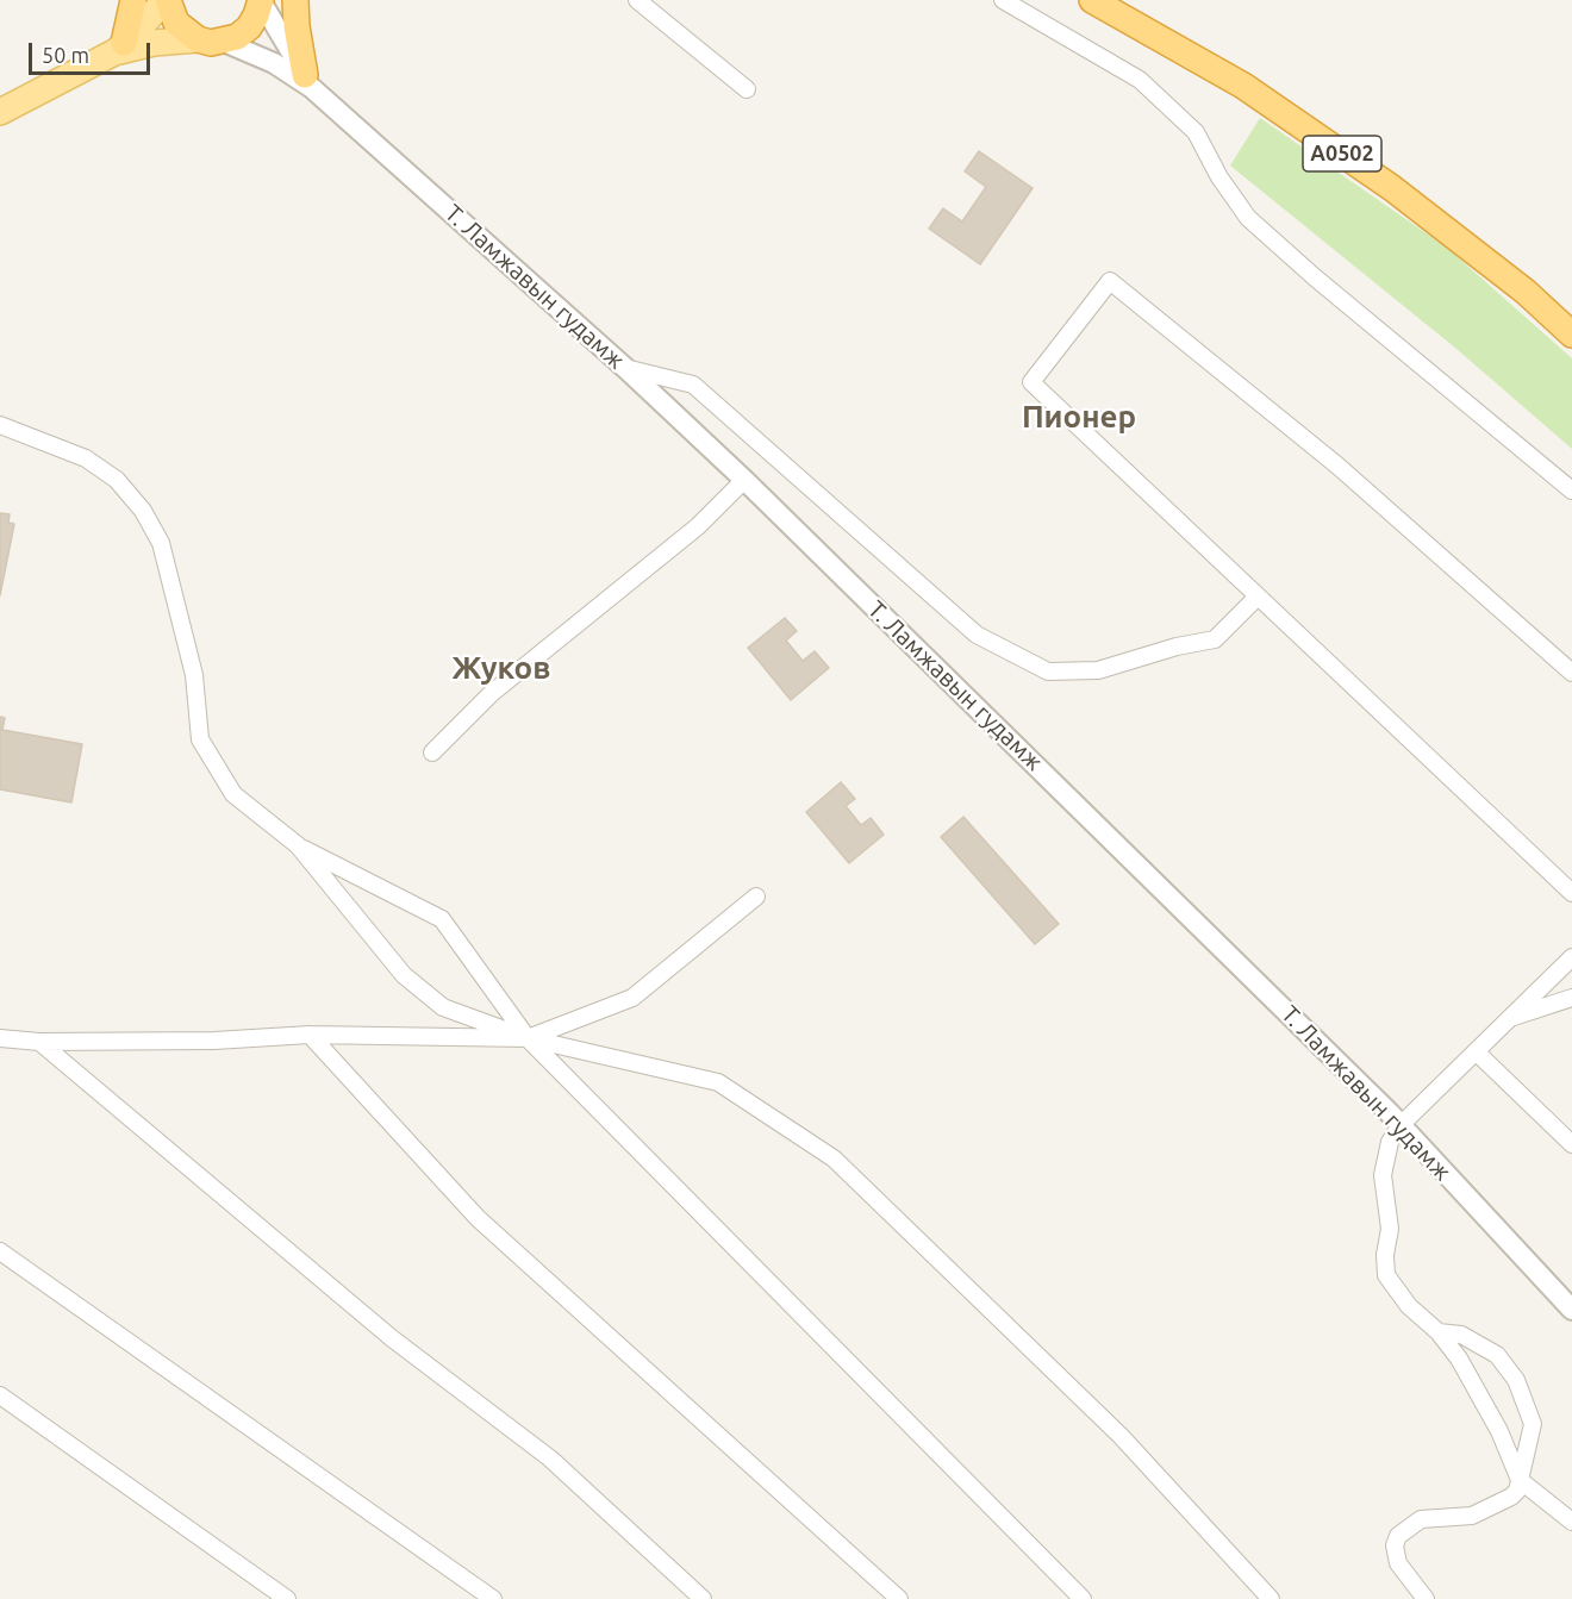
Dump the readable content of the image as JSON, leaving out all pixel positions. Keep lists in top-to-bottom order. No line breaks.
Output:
{"streets":{"highway":["A0502"],"street":["Т. Ламжавын гудамж"]},"districts":["Пионер","Жуков"],"scale_bar":"50 m"}
